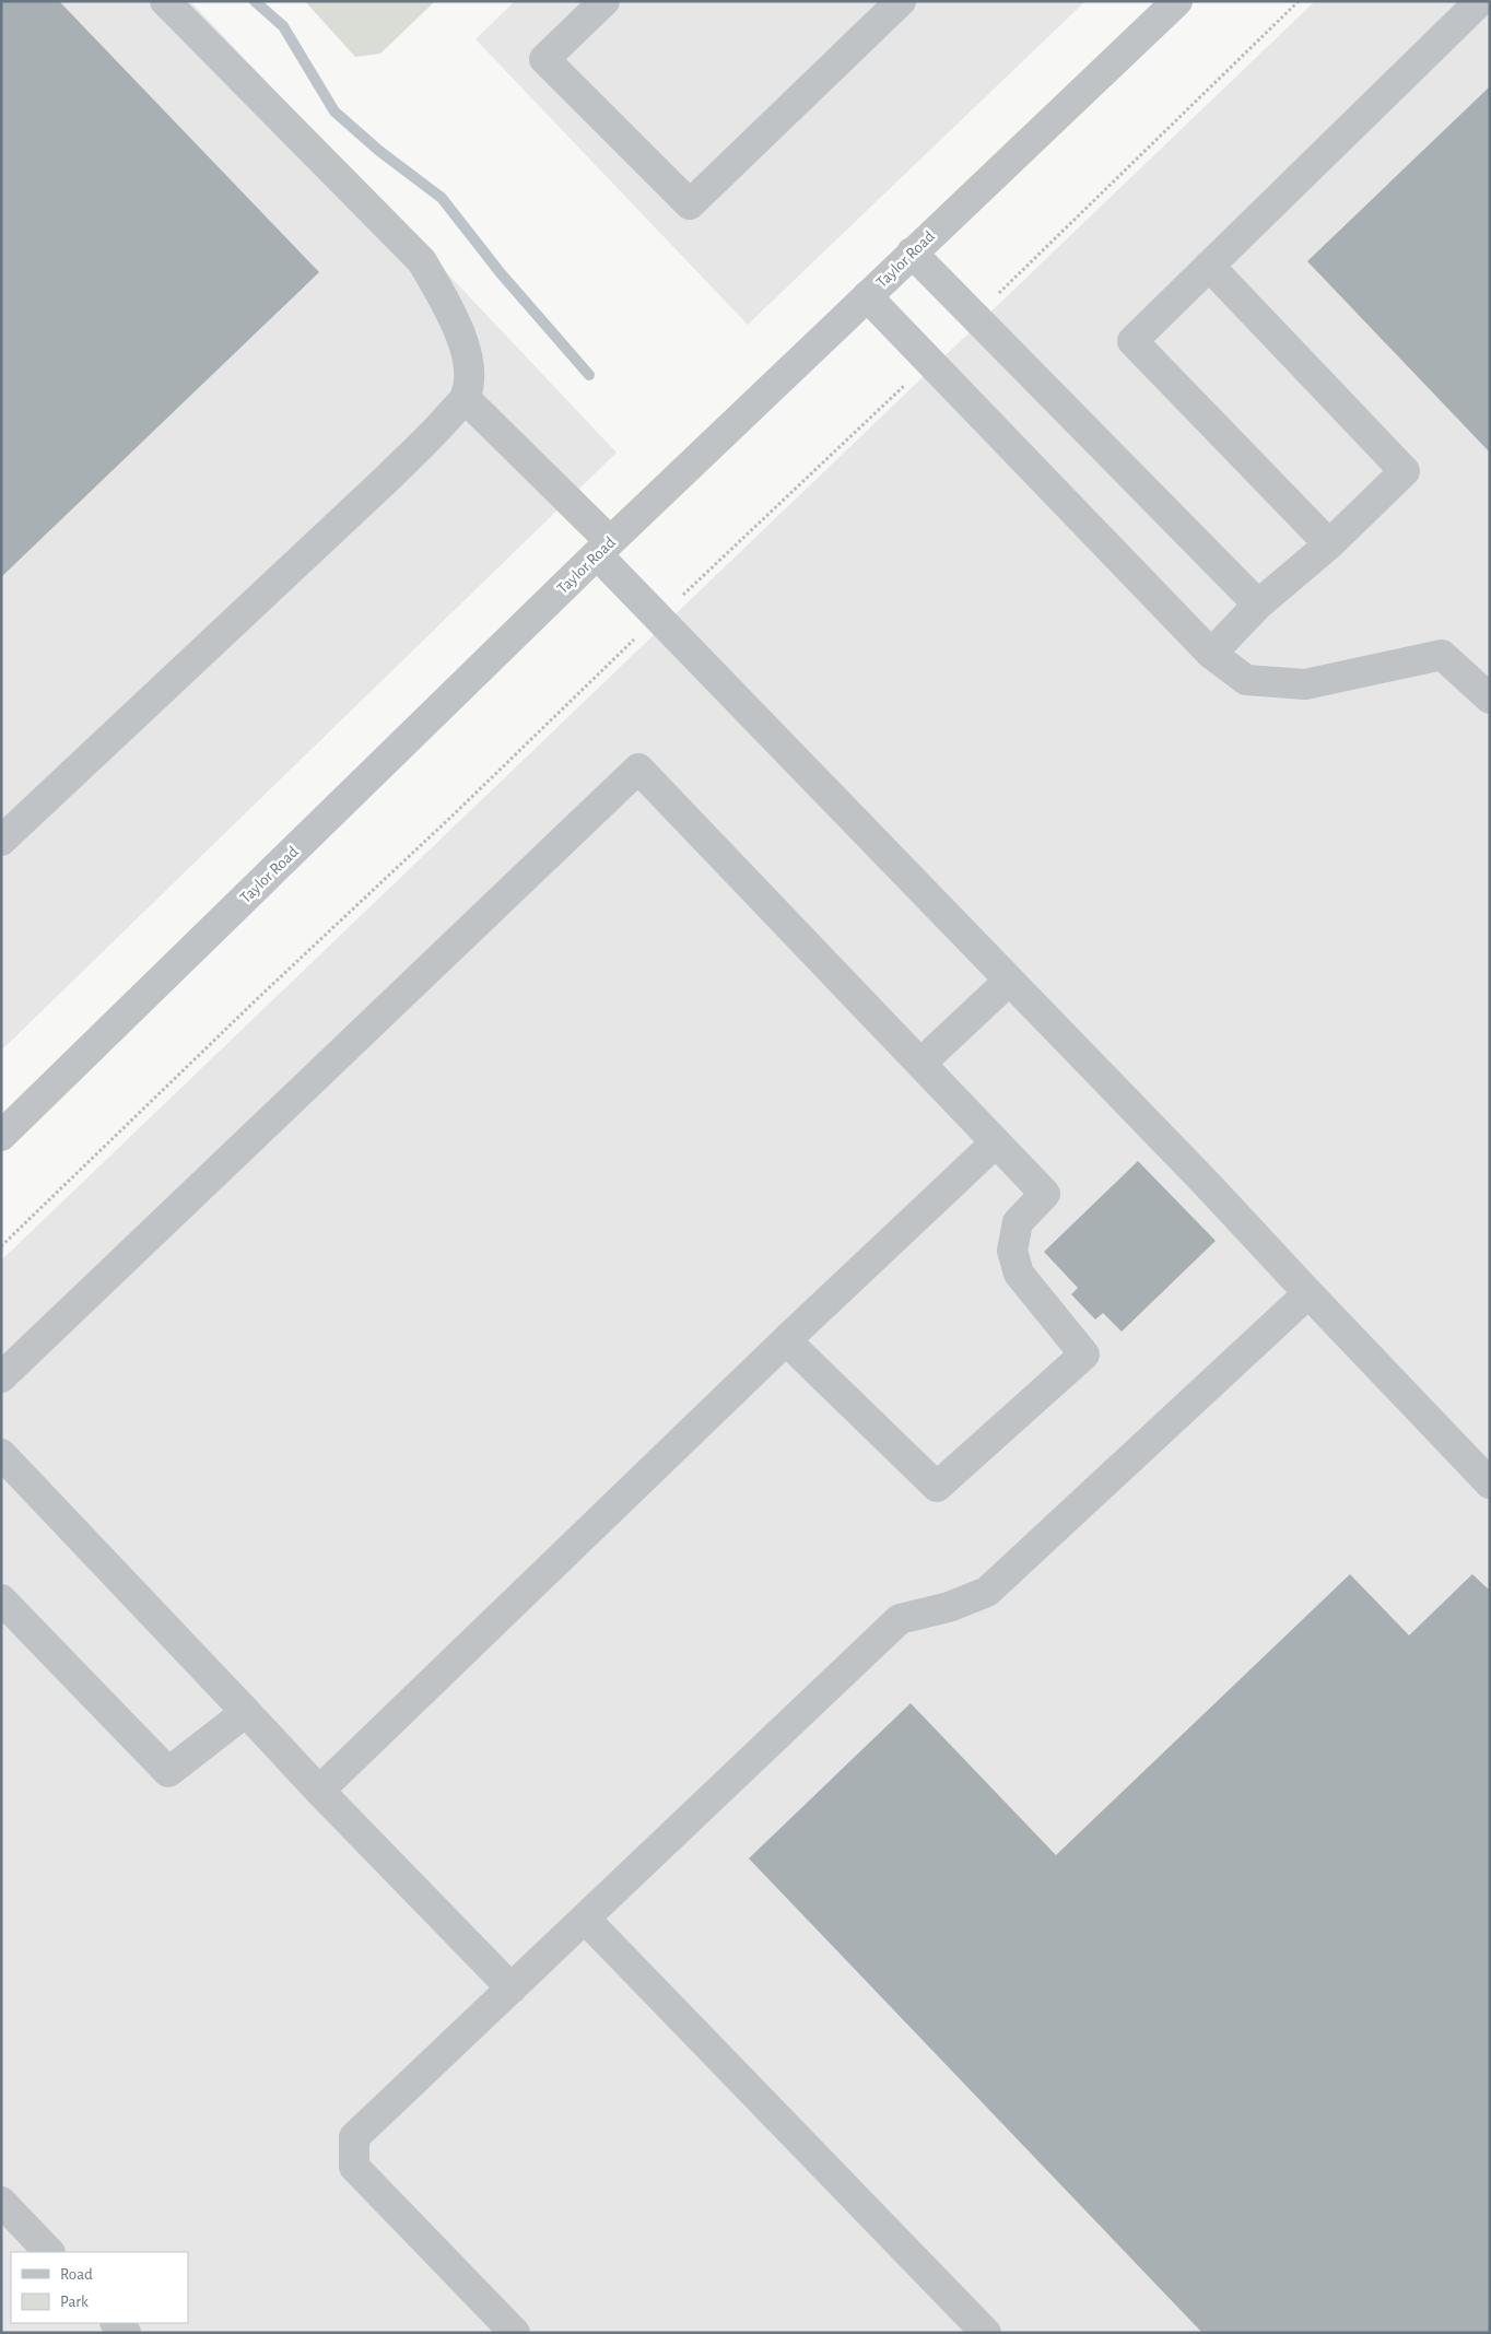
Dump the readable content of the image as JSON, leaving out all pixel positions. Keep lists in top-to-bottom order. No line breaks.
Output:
{"streets":{"street":["Taylor Road"]},"legend":["Road","Park"]}
